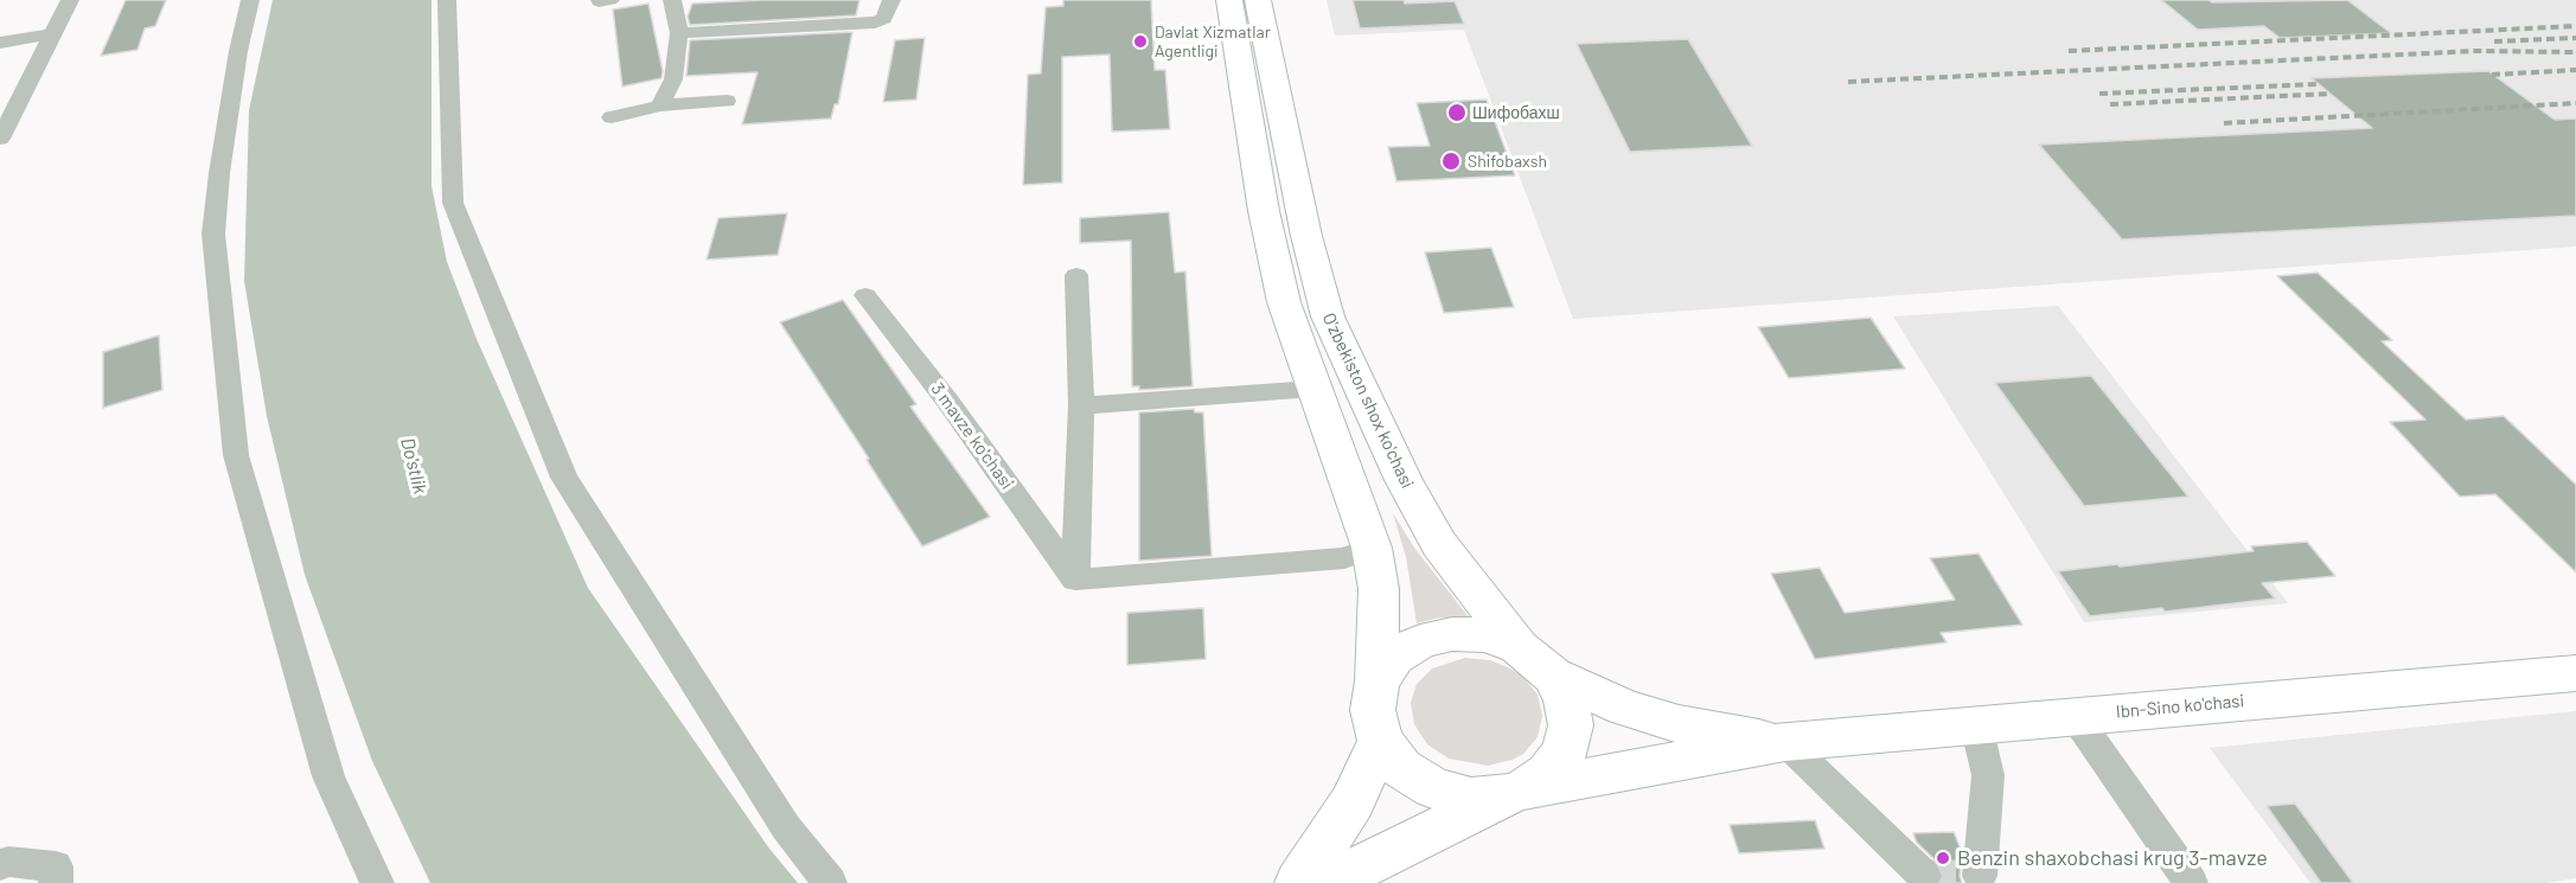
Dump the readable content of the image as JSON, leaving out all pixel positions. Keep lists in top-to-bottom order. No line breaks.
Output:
{"streets":{"main road":["O'zbekiston shox ko'chasi","Ibn-Sino ko'chasi"],"street":["3 mavze ko'chasi"]},"water":["Do'stlik"],"places":["Davlat Xizmatlar Agentligi","Шифобахш","Shifobaxsh","Benzin shaxobchasi krug 3-mavze"]}
